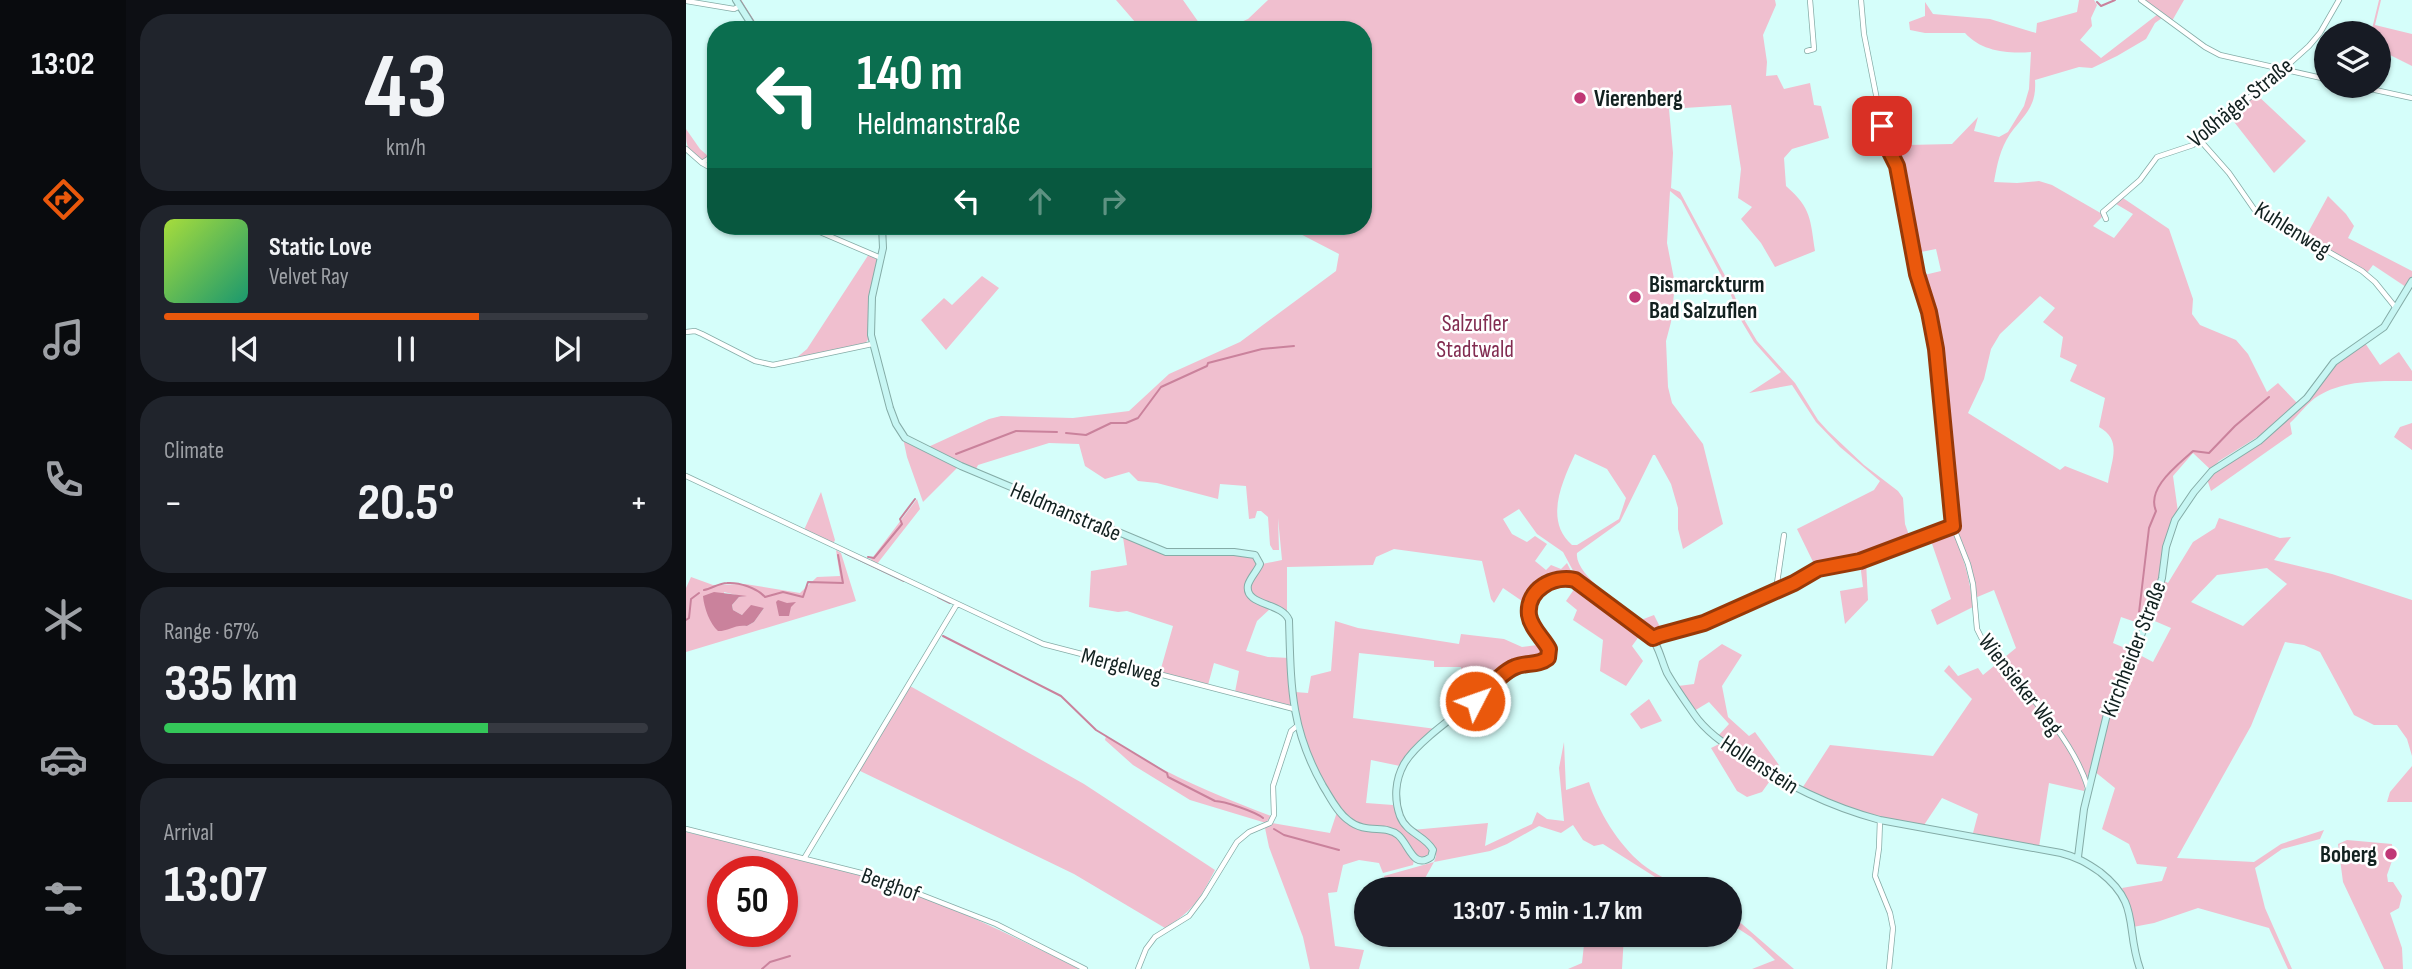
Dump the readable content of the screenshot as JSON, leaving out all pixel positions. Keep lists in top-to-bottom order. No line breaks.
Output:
{"streets":{"main road":["Heldmanstraße","Kirchheider Straße","Hollenstein"],"street":["Voßhäger Straße","Kuhlenweg","Mergelweg","Wiensieker Weg","Berghof"]},"crossings":[["Voßhäger Straße","Kuhlenweg"],["Kuhlenweg","Kirchheider Straße"],["Heldmanstraße","Mergelweg"],["Heldmanstraße","Hollenstein"],["Kirchheider Straße","Wiensieker Weg"],["Kirchheider Straße","Hollenstein"]],"parks":["Salzufler Stadtwald"],"places":["Vierenberg","Bismarckturm Bad Salzuflen","Boberg"],"page":{"tabs":"13:02","tile":[["43","km/h"],"Climate",["Range · 67%","335 km"],["Arrival","13:07"]],"turn":["140 m","Heldmanstraße"],"song":["Static Love","Velvet Ray"],"heat":["−","20.5°","+"],"limit":"50","trip":"13:07 · 5 min · 1.7 km"}}
